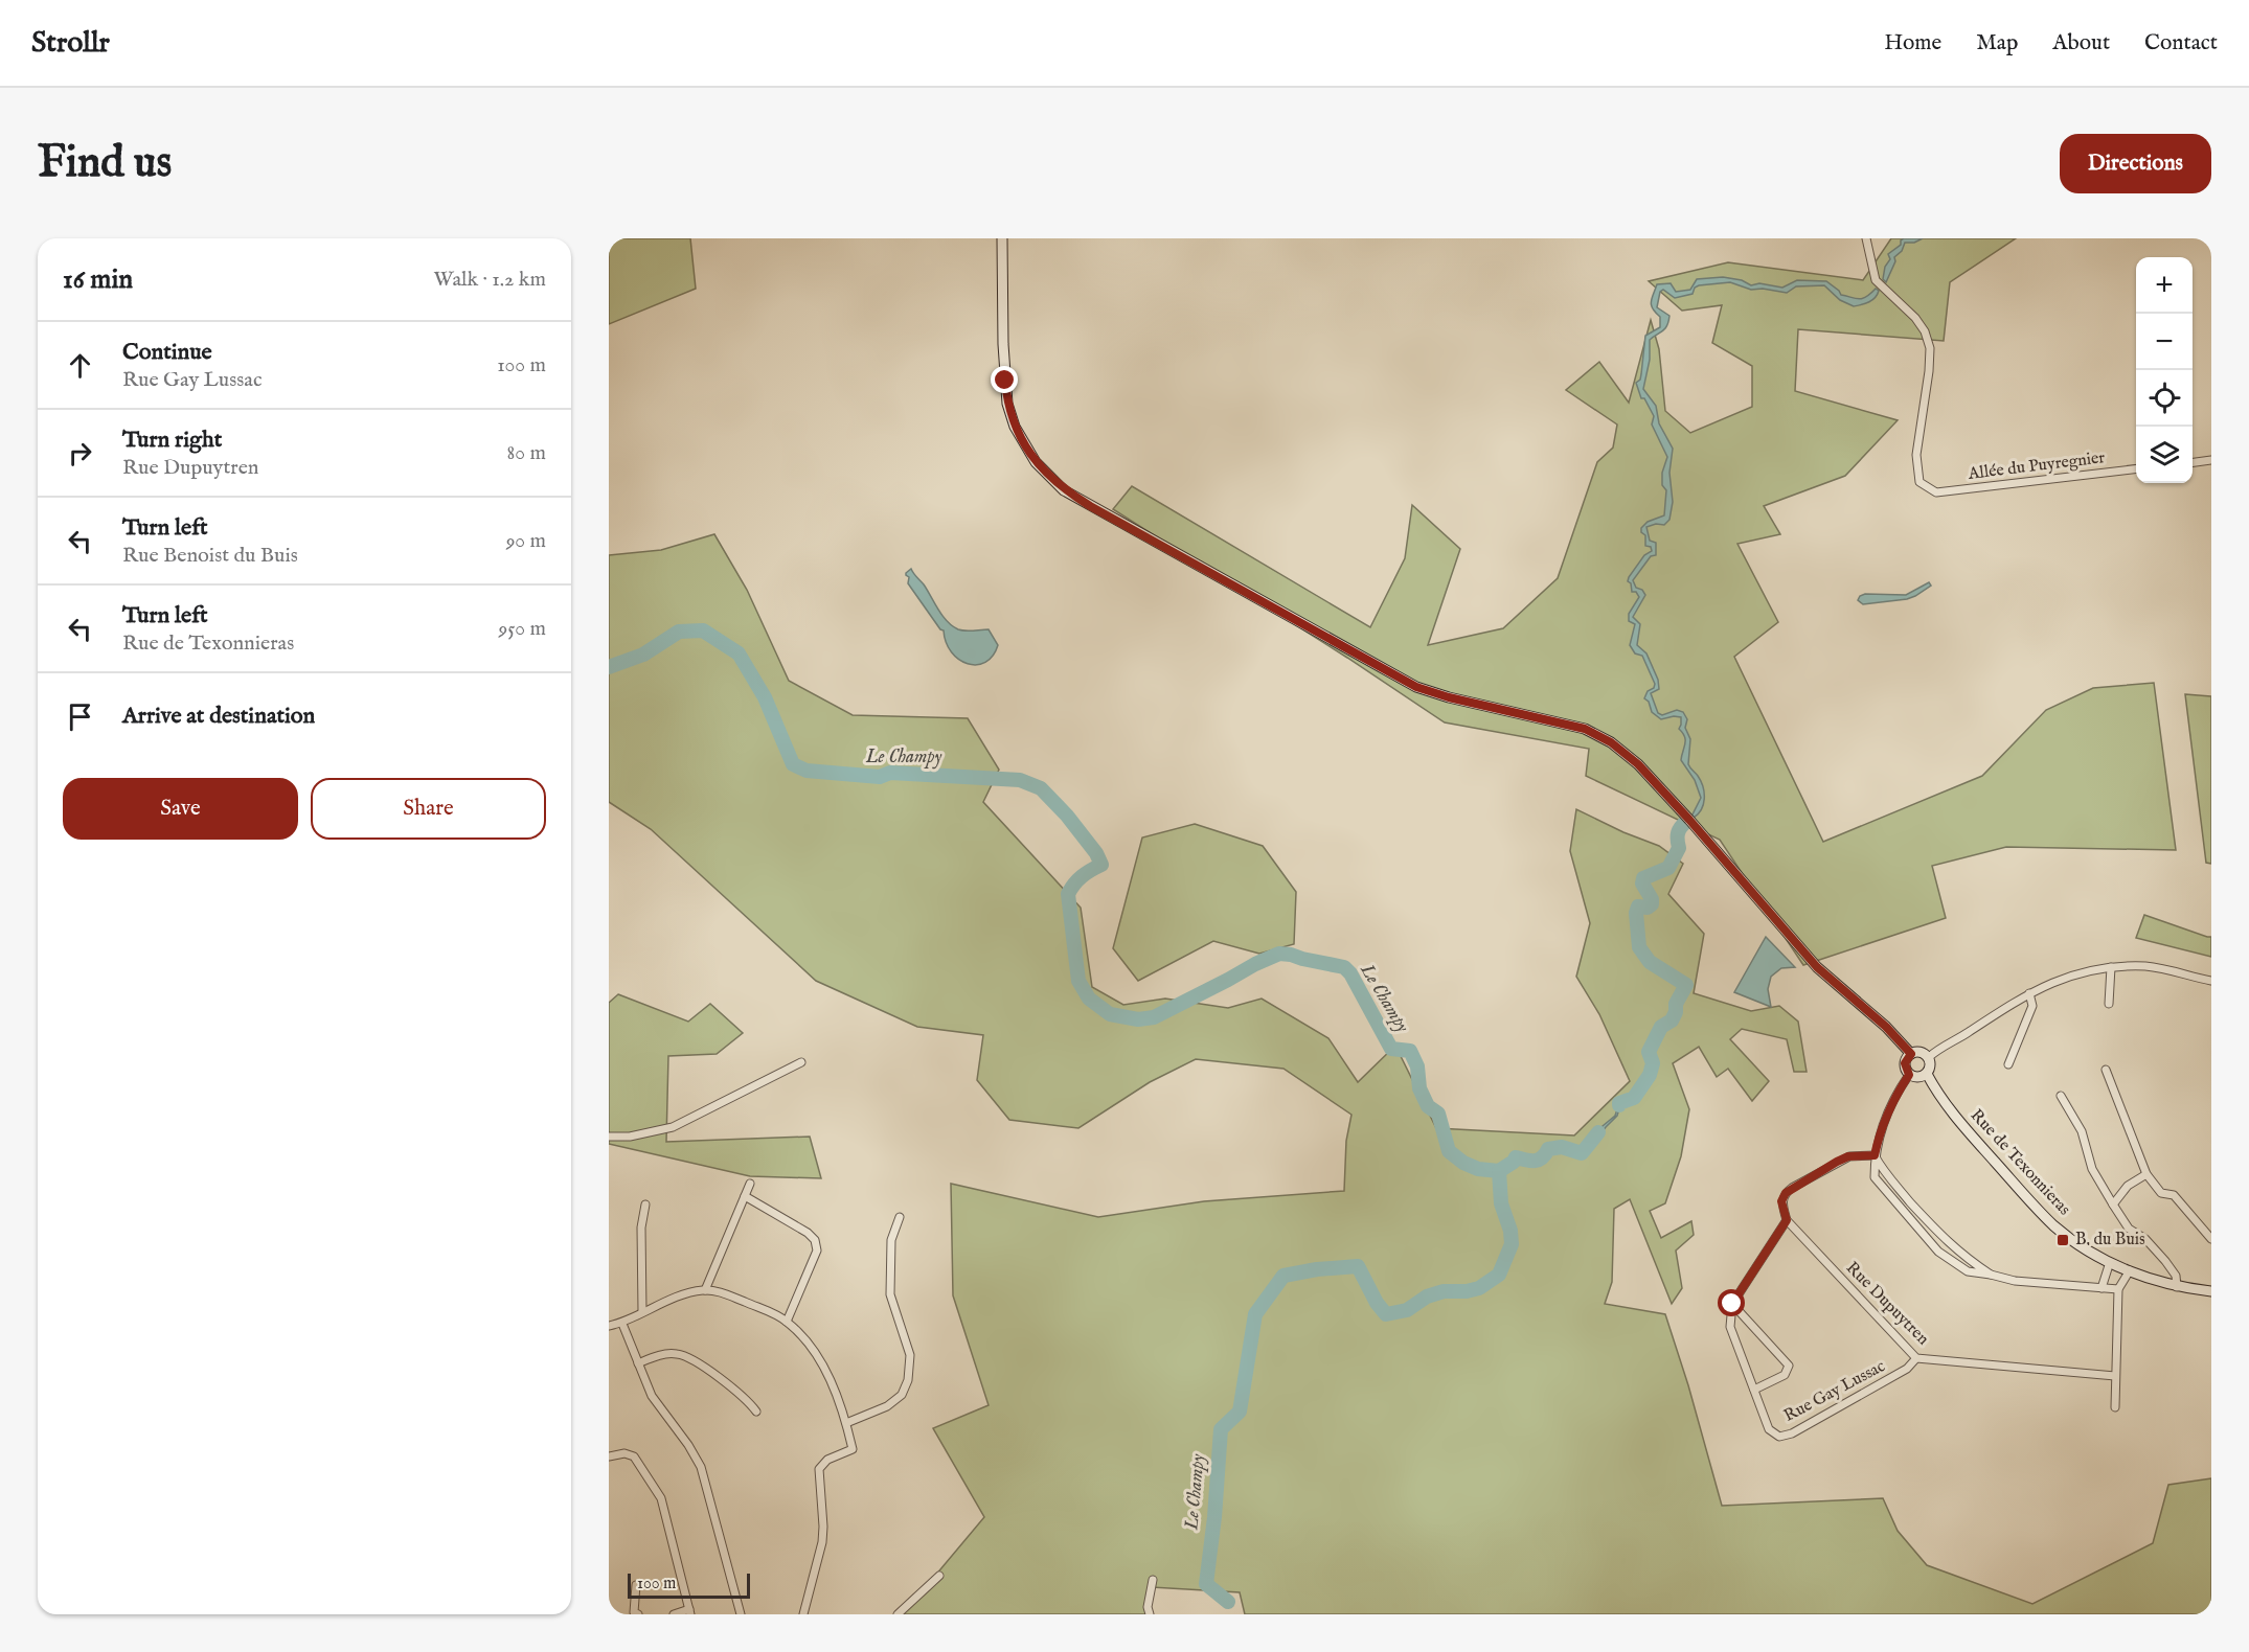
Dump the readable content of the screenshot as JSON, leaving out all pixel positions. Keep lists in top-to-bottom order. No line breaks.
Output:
{"streets":{"main road":["Rue de Texonnieras"],"street":["Allée du Puyregnier","Rue Dupuytren","Rue Gay Lussac"]},"crossings":[["Rue Dupuytren","Rue Gay Lussac"]],"water":["Le Champy"],"places":{"transit":["B. du Buis"]},"scale_bar":"100 m","page":{"header":"Strollr","nav":["Home","Map","About","Contact"],"buttons":["Directions",["Save","Share"]],"title":"Find us","heading":["16 min","Walk · 1.2 km"],"map_buttons":["+","−"],"list":[["Continue","Rue Gay Lussac","100 m"],["Turn right","Rue Dupuytren","80 m"],["Turn left","Rue Benoist du Buis","90 m"],["Turn left","Rue de Texonnieras","950 m"],"Arrive at destination"],"scale":"100 m"}}
